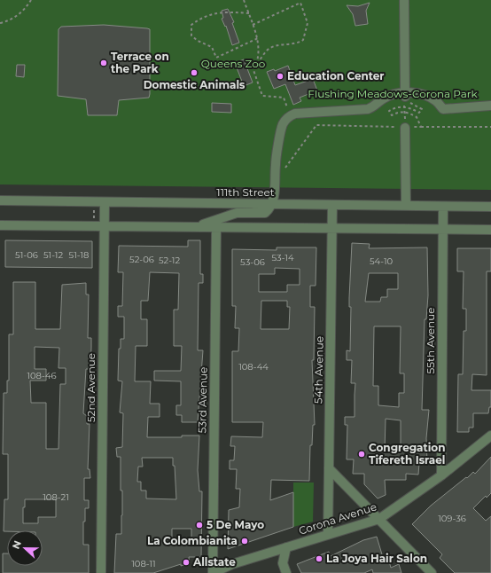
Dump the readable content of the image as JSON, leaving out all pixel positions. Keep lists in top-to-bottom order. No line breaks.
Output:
{"streets":{"street":["111th Street","55th Avenue","54th Avenue","52nd Avenue","53rd Avenue","Corona Avenue"]},"crossings":[["111th Street","55th Avenue"],["111th Street","54th Avenue"],["111th Street","52nd Avenue"],["55th Avenue","Corona Avenue"],["54th Avenue","Corona Avenue"],["53rd Avenue","Corona Avenue"]],"parks":["Queens Zoo","Flushing Meadows-Corona Park"],"places":["Terrace on the Park","Domestic Animals","Education Center","Congregation Tifereth Israel","5 De Mayo","La Colombianita","La Joya Hair Salon","Allstate"],"house_numbers":["51-06","51-12","51-18","53-14","52-06","52-12","54-10","53-06","108-44","108-46","108-21","109-36","108-11"],"north":"left"}
